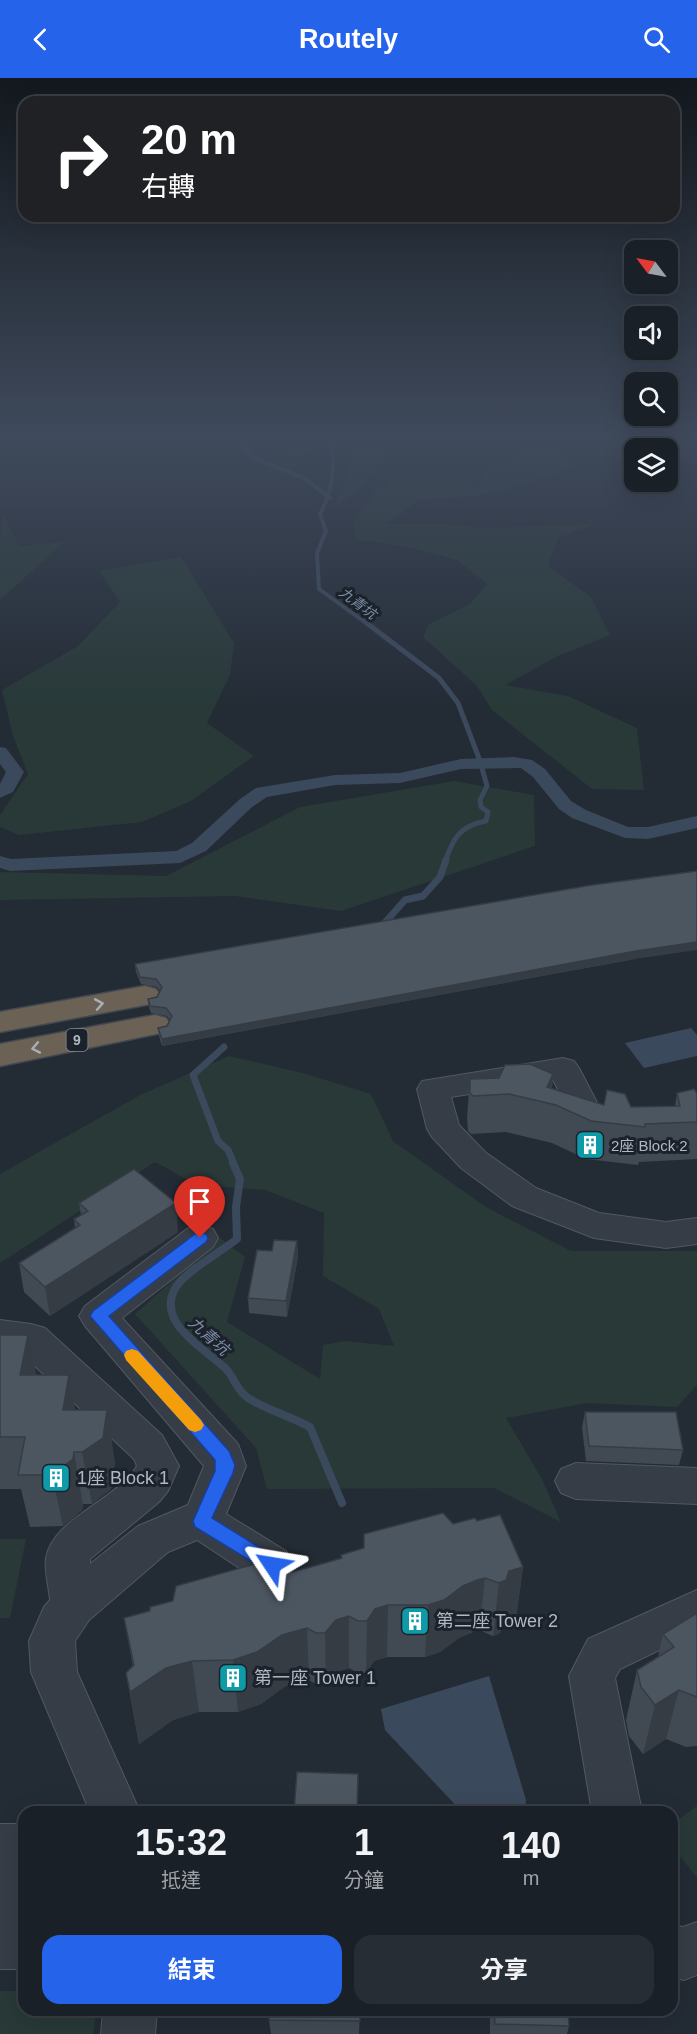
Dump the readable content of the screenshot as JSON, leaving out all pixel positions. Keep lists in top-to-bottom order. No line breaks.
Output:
{"streets":{"highway":["9"]},"water":["九青坑"],"places":{"building":["2座 Block 2","1座 Block 1","第二座 Tower 2","第一座 Tower 1"]},"north":"top left","page":{"header":"Routely","turn":["20 m","右轉"],"eta":["15:32","抵達","1","分鐘","140","m"],"buttons":["結束","分享"]}}
